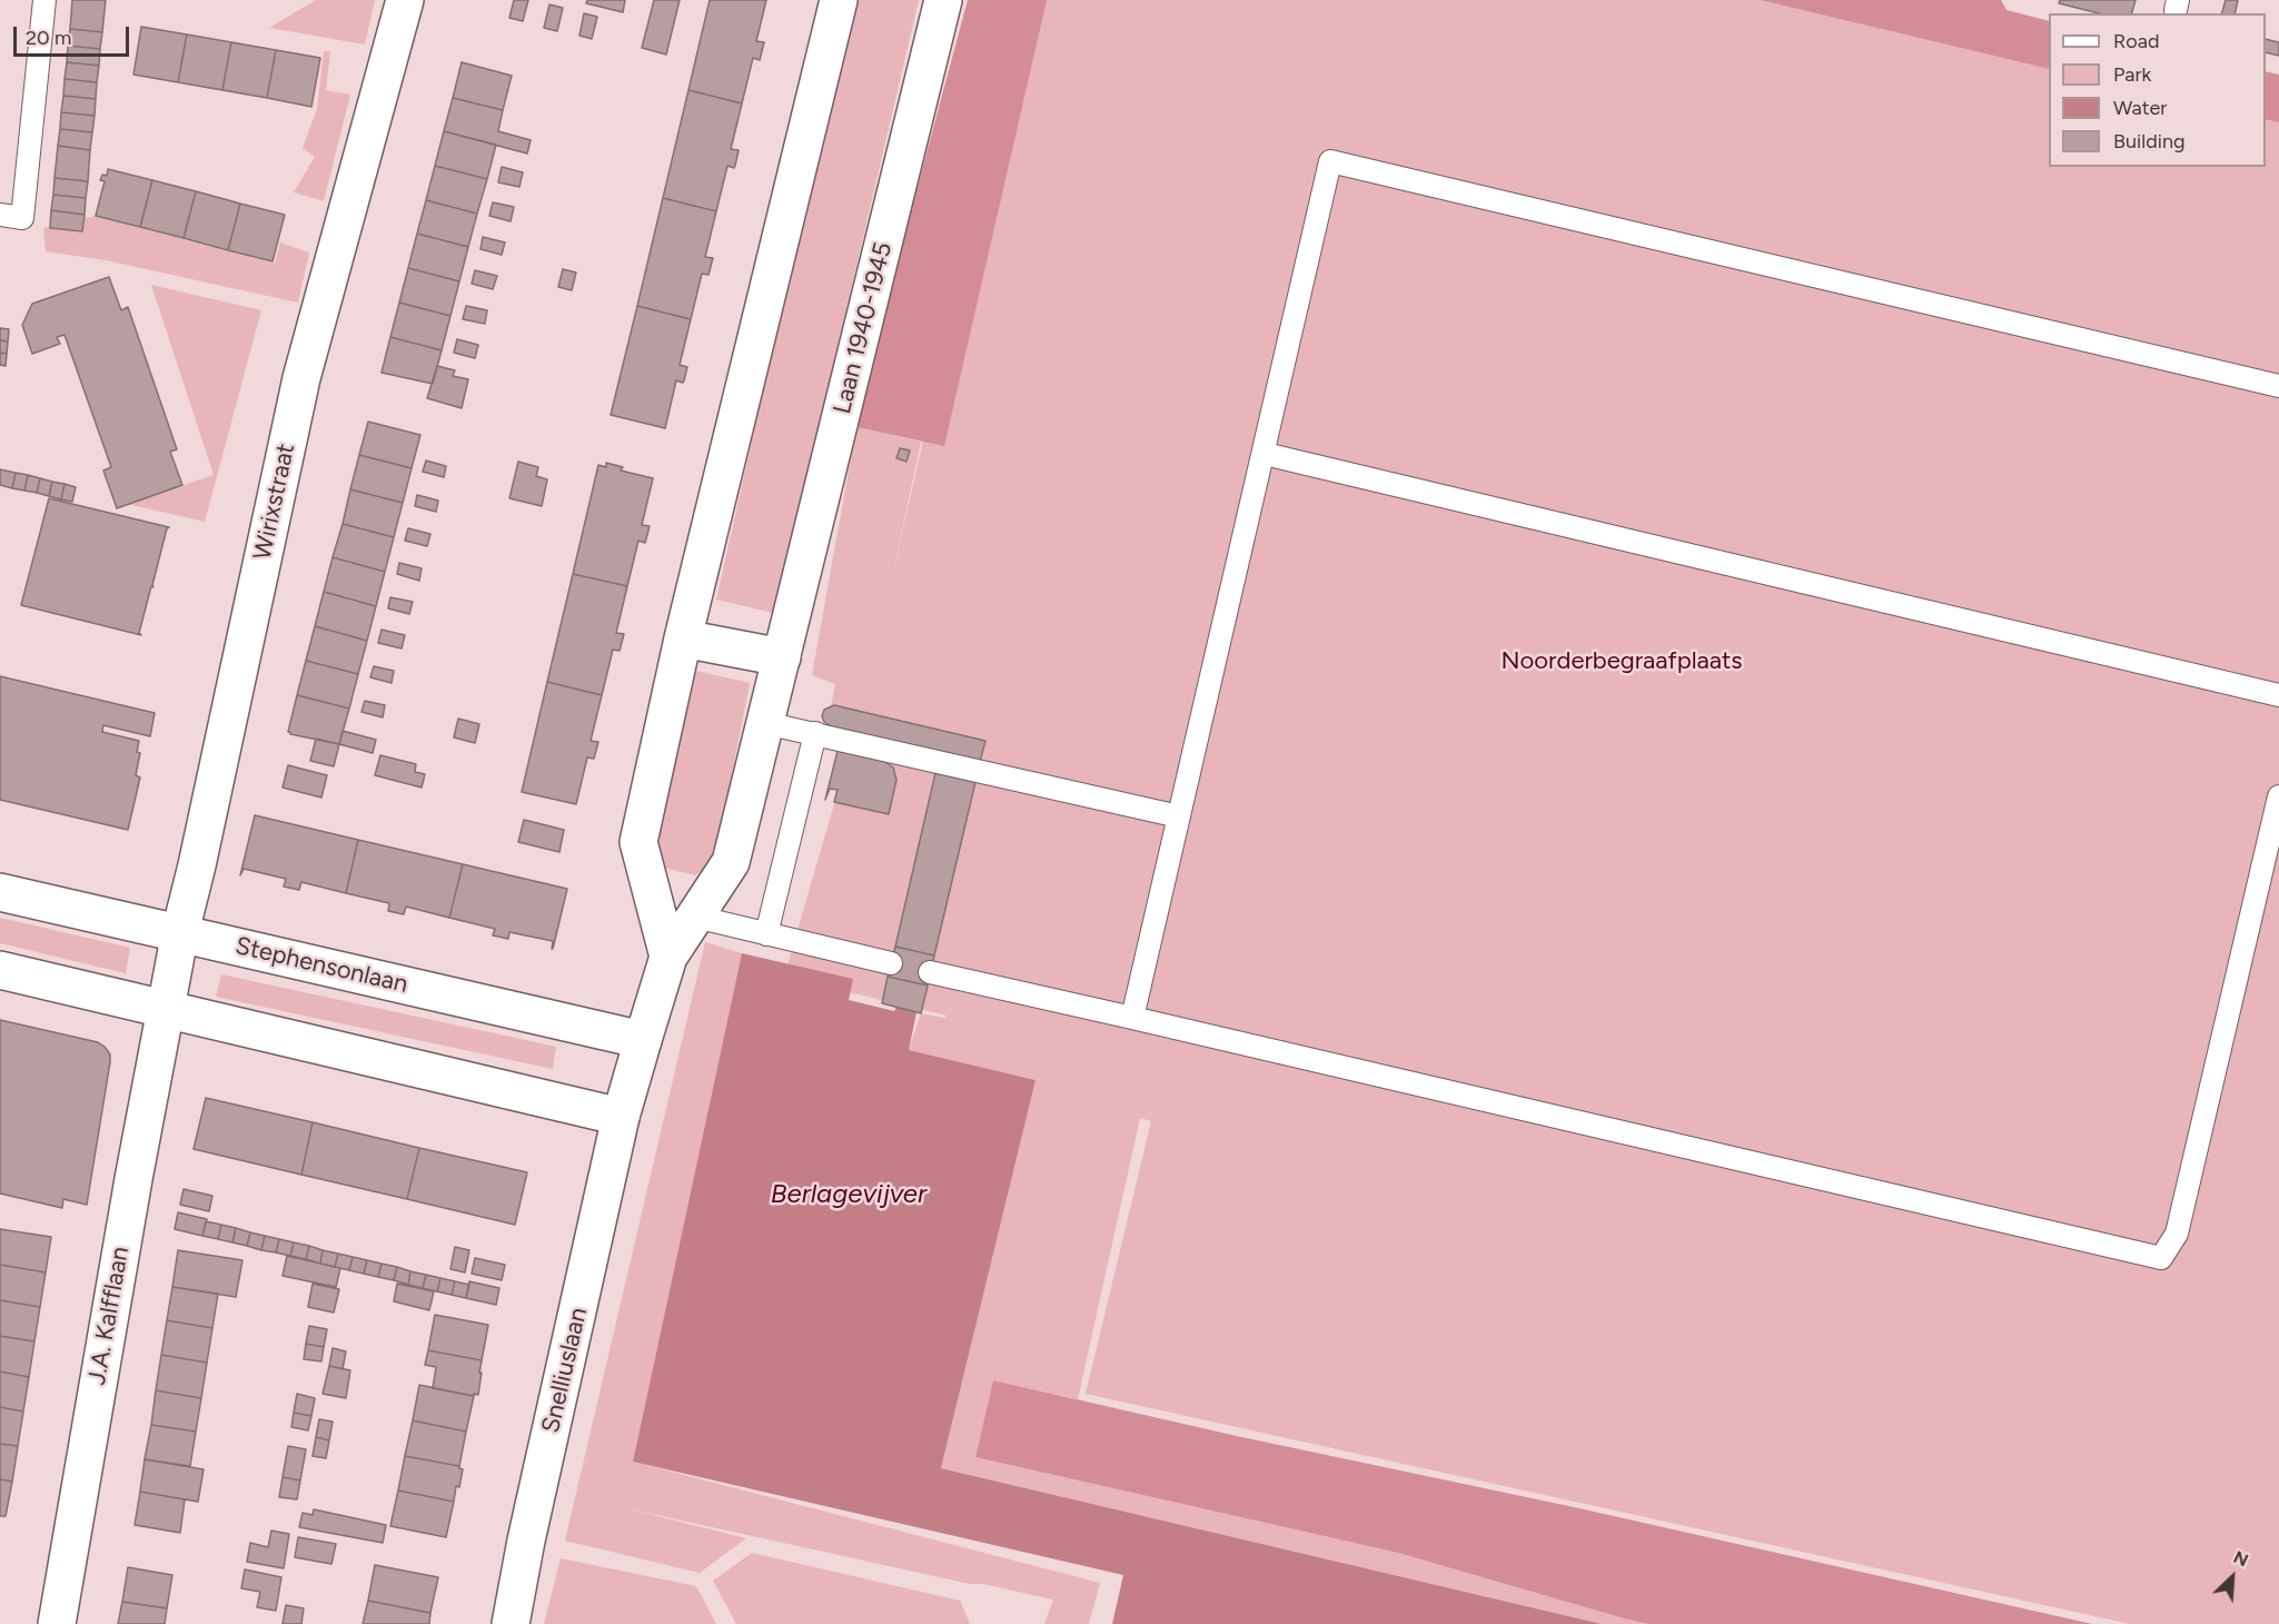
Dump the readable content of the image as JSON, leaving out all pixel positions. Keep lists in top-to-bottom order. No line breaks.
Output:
{"streets":{"street":["Laan 1940-1945","Wirixstraat","Stephensonlaan","J.A. Kalfflaan","Snelliuslaan"]},"crossings":[["Laan 1940-1945","Stephensonlaan"],["Laan 1940-1945","Snelliuslaan"],["Wirixstraat","Stephensonlaan"],["Wirixstraat","J.A. Kalfflaan"]],"water":["Berlagevijver"],"parks":["Noorderbegraafplaats"],"legend":["Road","Park","Water","Building"],"scale_bar":"20 m","north":"top right"}
